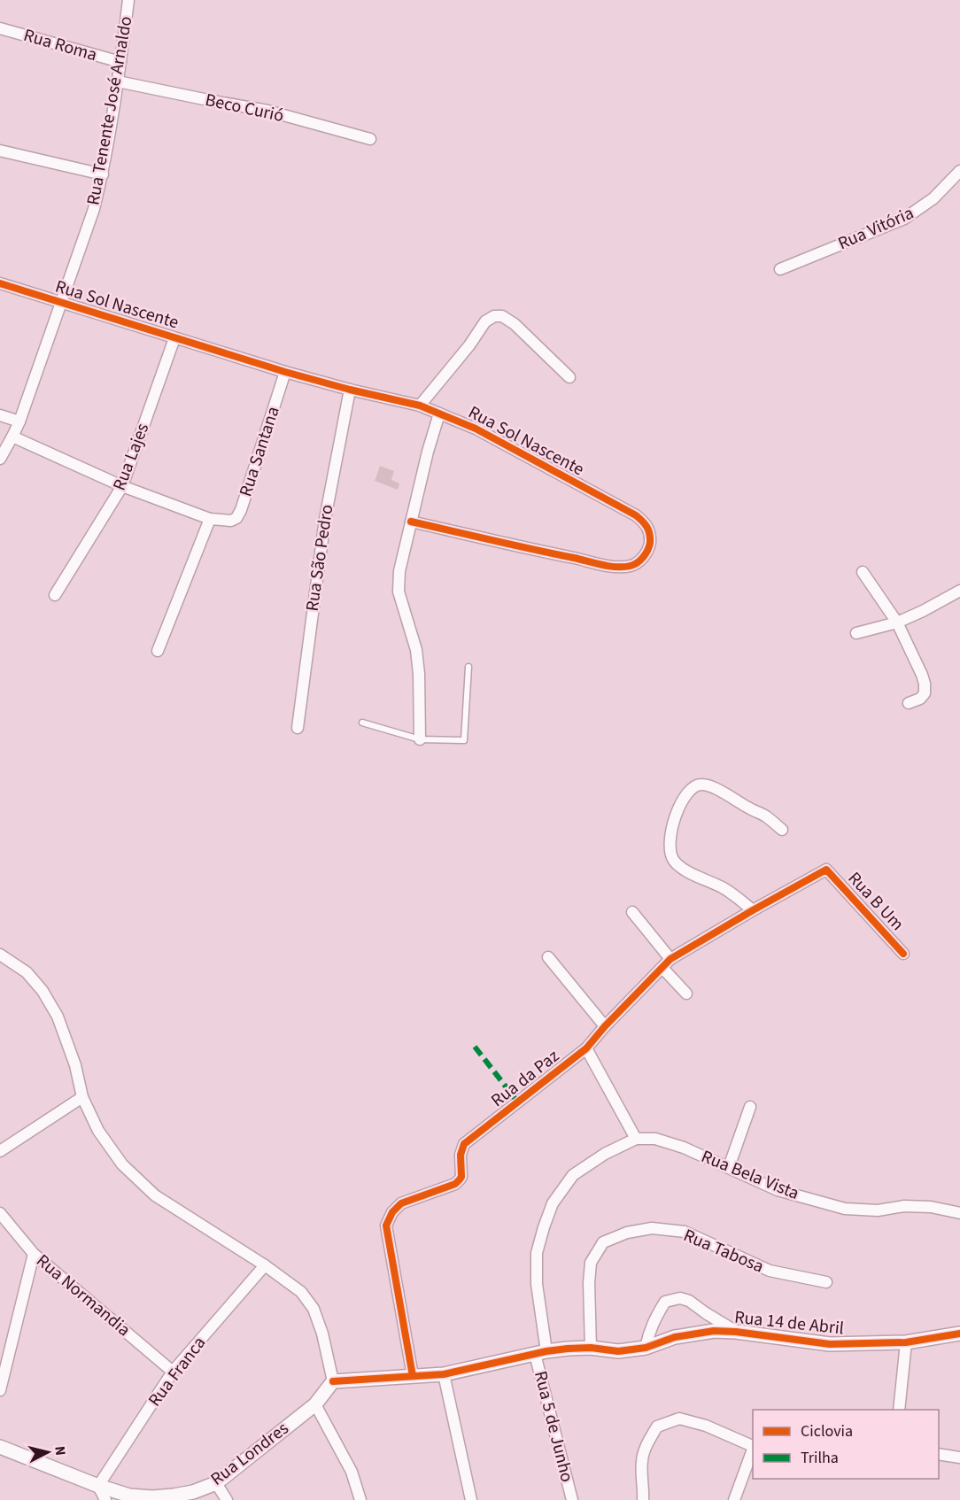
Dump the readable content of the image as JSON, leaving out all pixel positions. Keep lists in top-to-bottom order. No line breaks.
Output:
{"streets":{"street":["Rua Roma","Beco Curió","Rua Tenente José Arnaldo","Rua Vitória","Rua Sol Nascente","Rua Santana","Rua Lajes","Rua São Pedro","Rua B Um","Rua da Paz","Rua Bela Vista","Rua Tabosa","Rua Normandia","Rua 14 de Abril","Rua Franca","Rua 5 de Junho","Rua Londres"]},"crossings":[["Rua Roma","Rua Tenente José Arnaldo"],["Beco Curió","Rua Tenente José Arnaldo"],["Rua Tenente José Arnaldo","Rua Sol Nascente"],["Rua Sol Nascente","Rua Santana"],["Rua Sol Nascente","Rua Lajes"],["Rua Sol Nascente","Rua São Pedro"],["Rua B Um","Rua da Paz"],["Rua da Paz","Rua 14 de Abril"],["Rua Bela Vista","Rua 14 de Abril"],["Rua Bela Vista","Rua 5 de Junho"],["Rua Tabosa","Rua 14 de Abril"],["Rua Normandia","Rua Franca"],["Rua 14 de Abril","Rua 5 de Junho"],["Rua 14 de Abril","Rua Londres"],["Rua Franca","Rua Londres"]],"legend":["Ciclovia","Trilha"],"north":"right"}
